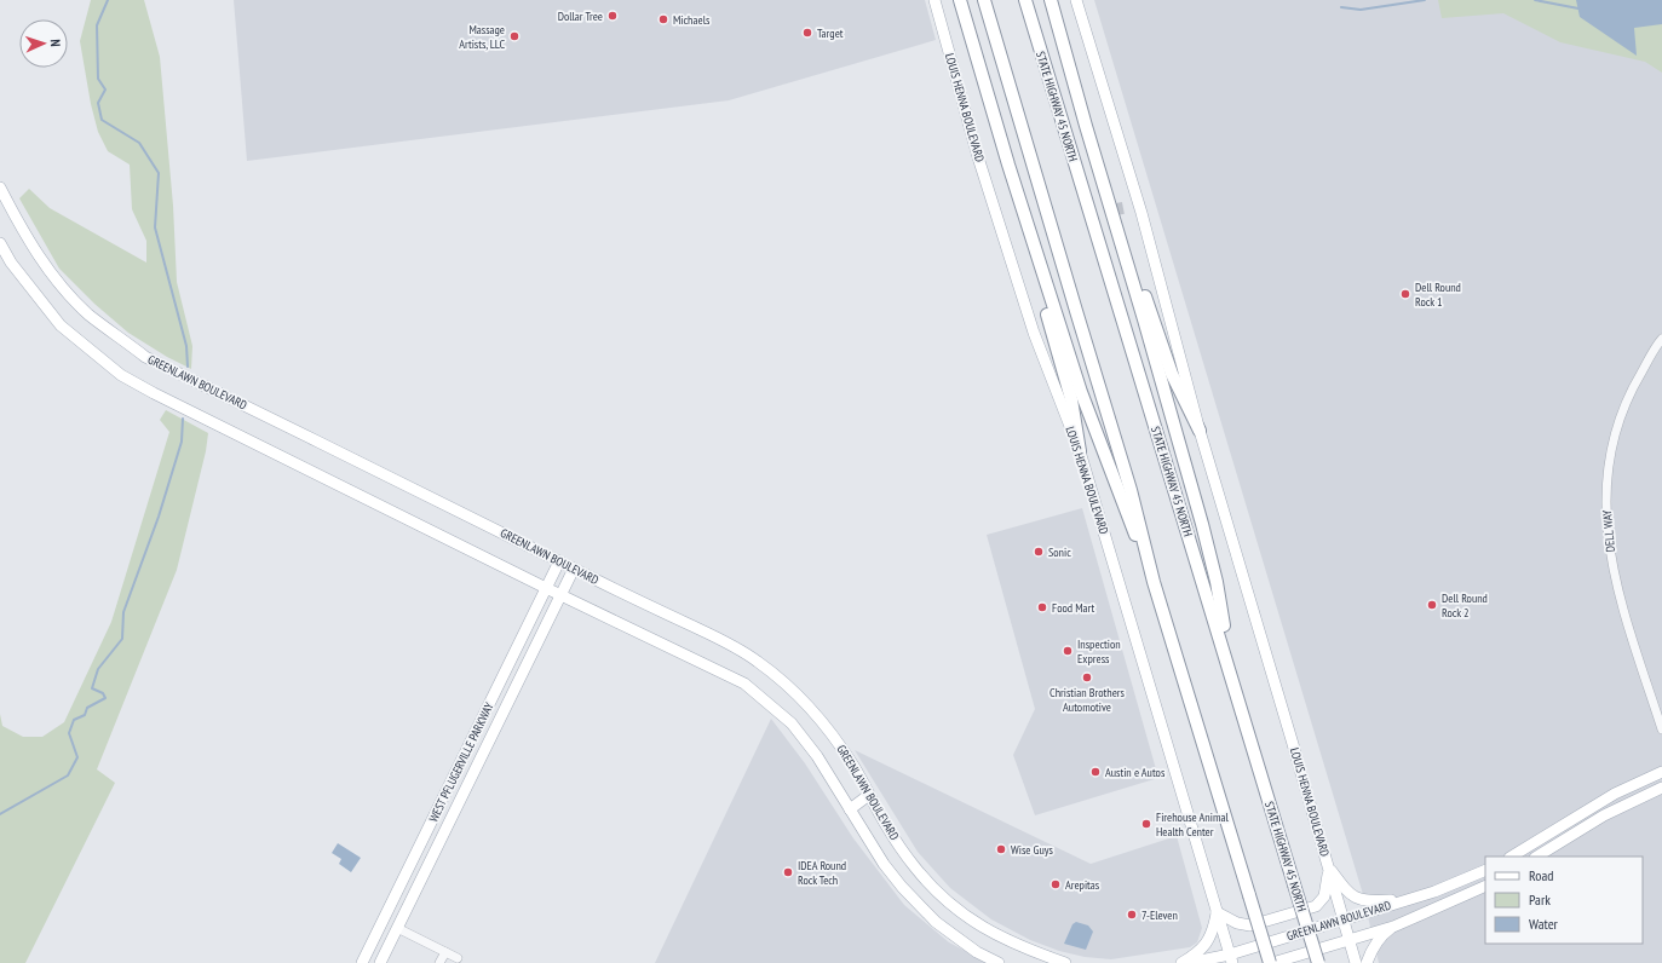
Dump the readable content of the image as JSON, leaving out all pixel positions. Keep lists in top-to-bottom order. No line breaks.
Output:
{"streets":{"highway":["STATE HIGHWAY 45 NORTH"],"main road":["LOUIS HENNA BOULEVARD","GREENLAWN BOULEVARD","WEST PFLUGERVILLE PARKWAY"],"street":["DELL WAY"]},"crossings":[["LOUIS HENNA BOULEVARD","GREENLAWN BOULEVARD"],["GREENLAWN BOULEVARD","WEST PFLUGERVILLE PARKWAY"]],"places":["Dollar Tree","Michaels","Target","Massage Artists, LLC","Dell Round Rock 1","Sonic","Dell Round Rock 2","Food Mart","Inspection Express","Christian Brothers Automotive","Austin e Autos","Firehouse Animal Health Center","Wise Guys","IDEA Round Rock Tech","Arepitas","7-Eleven"],"legend":["Road","Park","Water"],"north":"right"}
